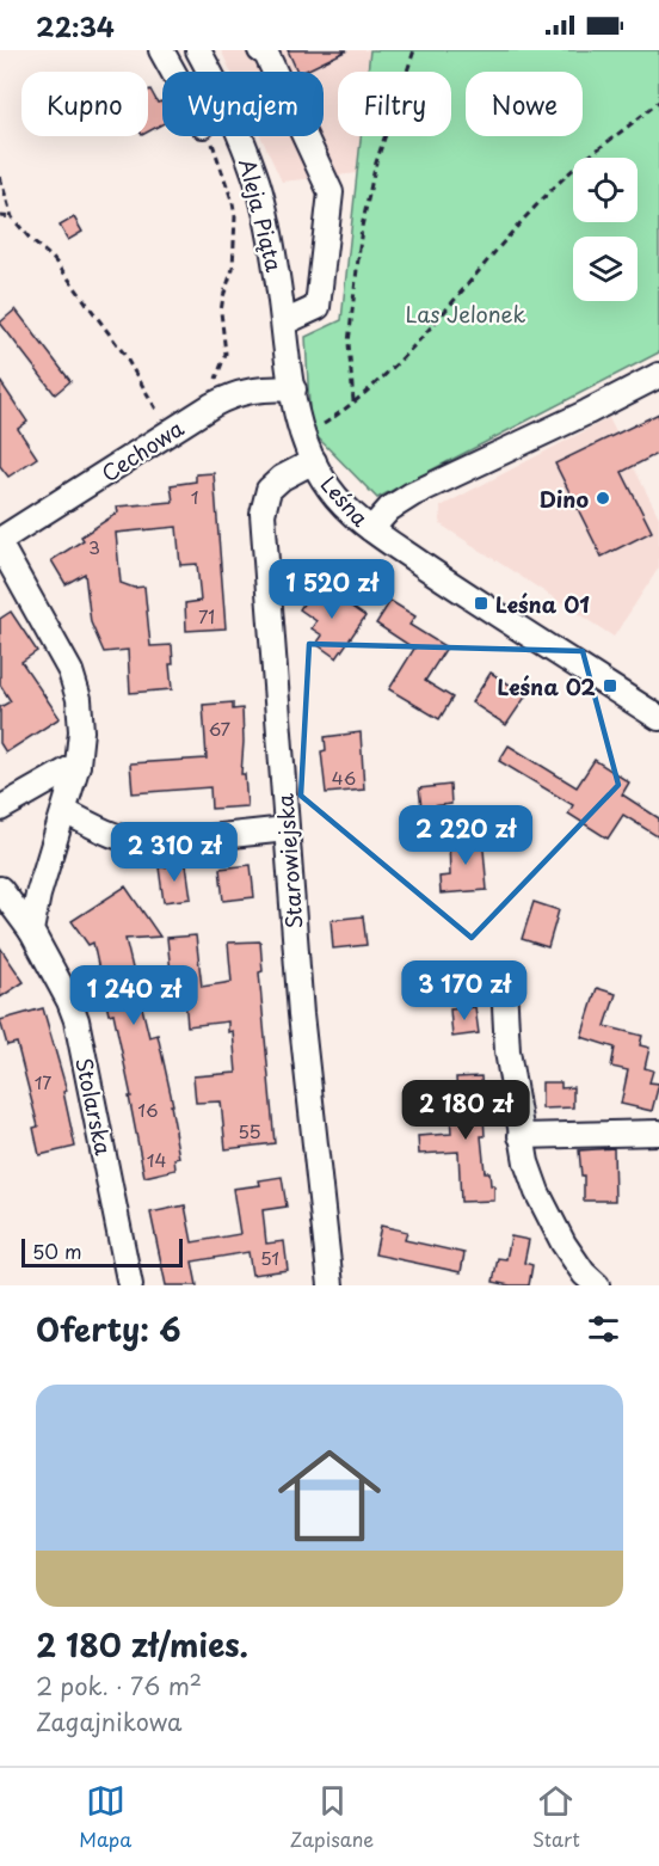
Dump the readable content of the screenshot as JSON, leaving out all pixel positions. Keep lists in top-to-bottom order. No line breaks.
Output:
{"streets":{"street":["Aleja Piąta","Cechowa","Leśna","Starowiejska","Stolarska"]},"crossings":[["Aleja Piąta","Cechowa"],["Aleja Piąta","Leśna"],["Cechowa","Leśna"],["Leśna","Starowiejska"]],"parks":["Las Jelonek"],"places":{"other":["Dino"],"transit":["Leśna 01","Leśna 02"]},"house_numbers":["1","3","71","67","46","17","16","55","14","51"],"scale_bar":"50 m","page":{"status":"22:34","chip":["Kupno","Wynajem","Filtry","Nowe"],"price":["1 520 zł","2 220 zł","2 310 zł","3 170 zł","1 240 zł","2 180 zł"],"scale":"50 m","heading":"Oferty: 6","list":[{"name":"2 180 zł/mies.","note":"2 pok. · 76 m² · Zagajnikowa"}],"tabs":["Mapa","Zapisane","Start"]}}
